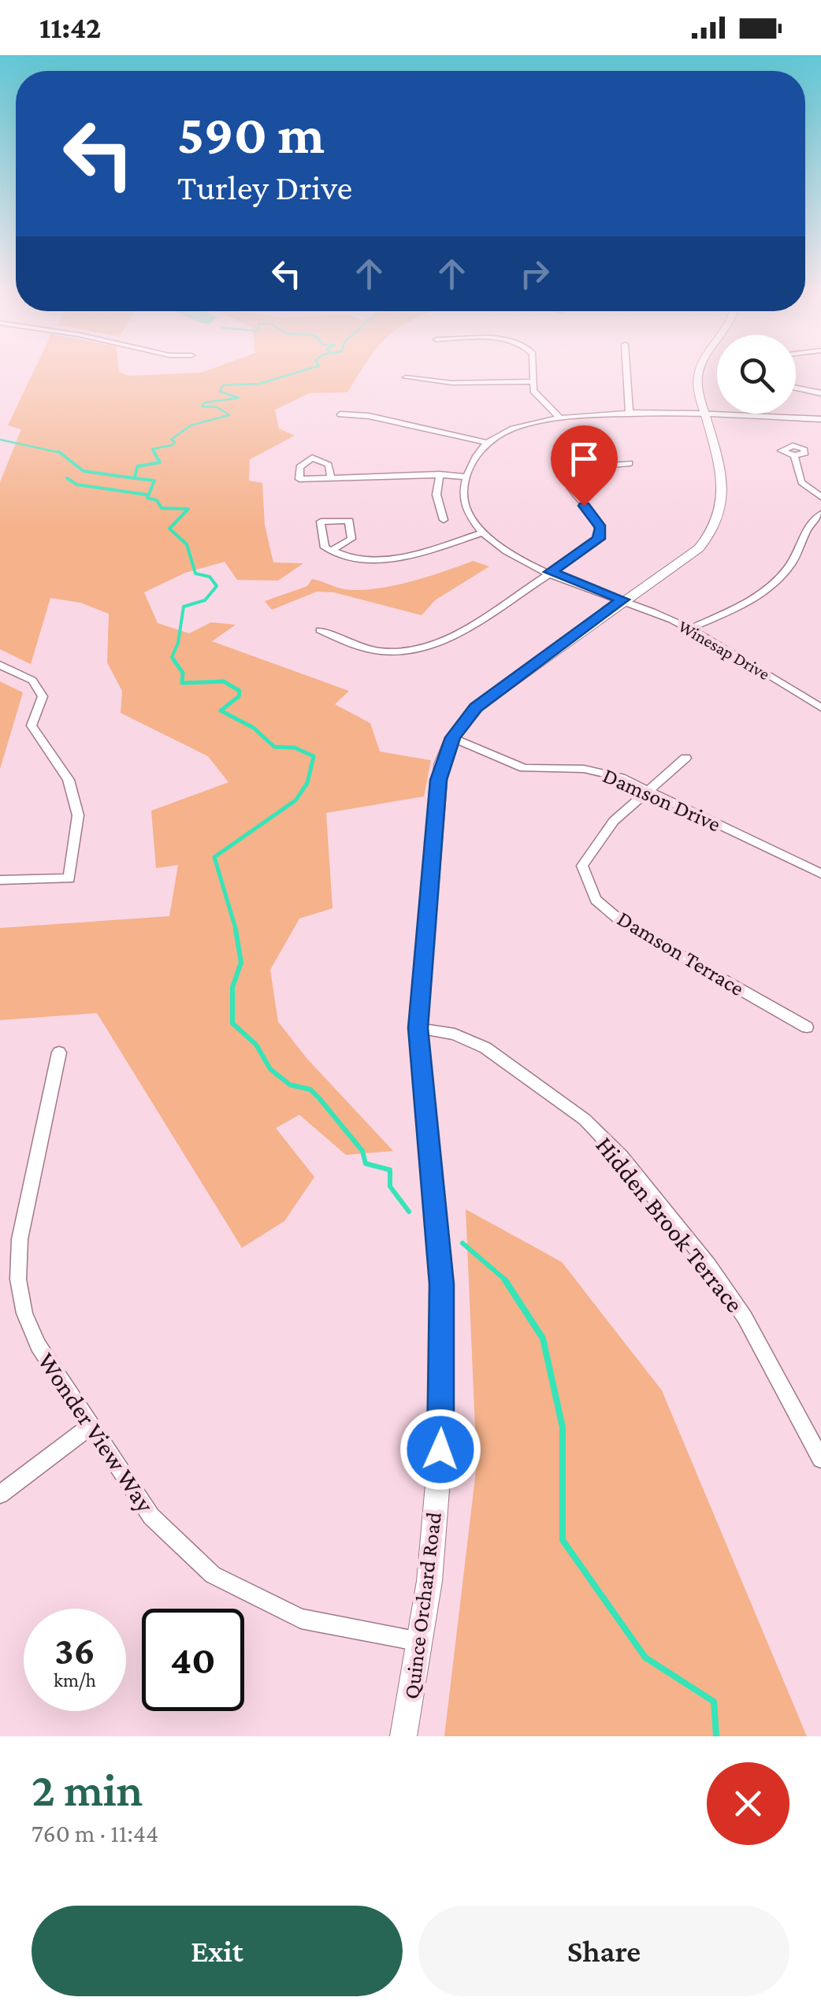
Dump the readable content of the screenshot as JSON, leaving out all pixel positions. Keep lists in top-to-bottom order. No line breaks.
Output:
{"streets":{"street":["Winesap Drive","Damson Drive","Damson Terrace","Hidden Brook Terrace","Wonder View Way","Quince Orchard Road"]},"crossings":[["Winesap Drive","Quince Orchard Road"],["Damson Drive","Damson Terrace"],["Damson Drive","Quince Orchard Road"],["Hidden Brook Terrace","Quince Orchard Road"],["Wonder View Way","Quince Orchard Road"]],"page":{"status":"11:42","turn":["590 m","Turley Drive"],"speed":"36 km/h","limit":"40","heading":["2 min","760 m · 11:44"],"buttons":["Exit","Share"]}}
